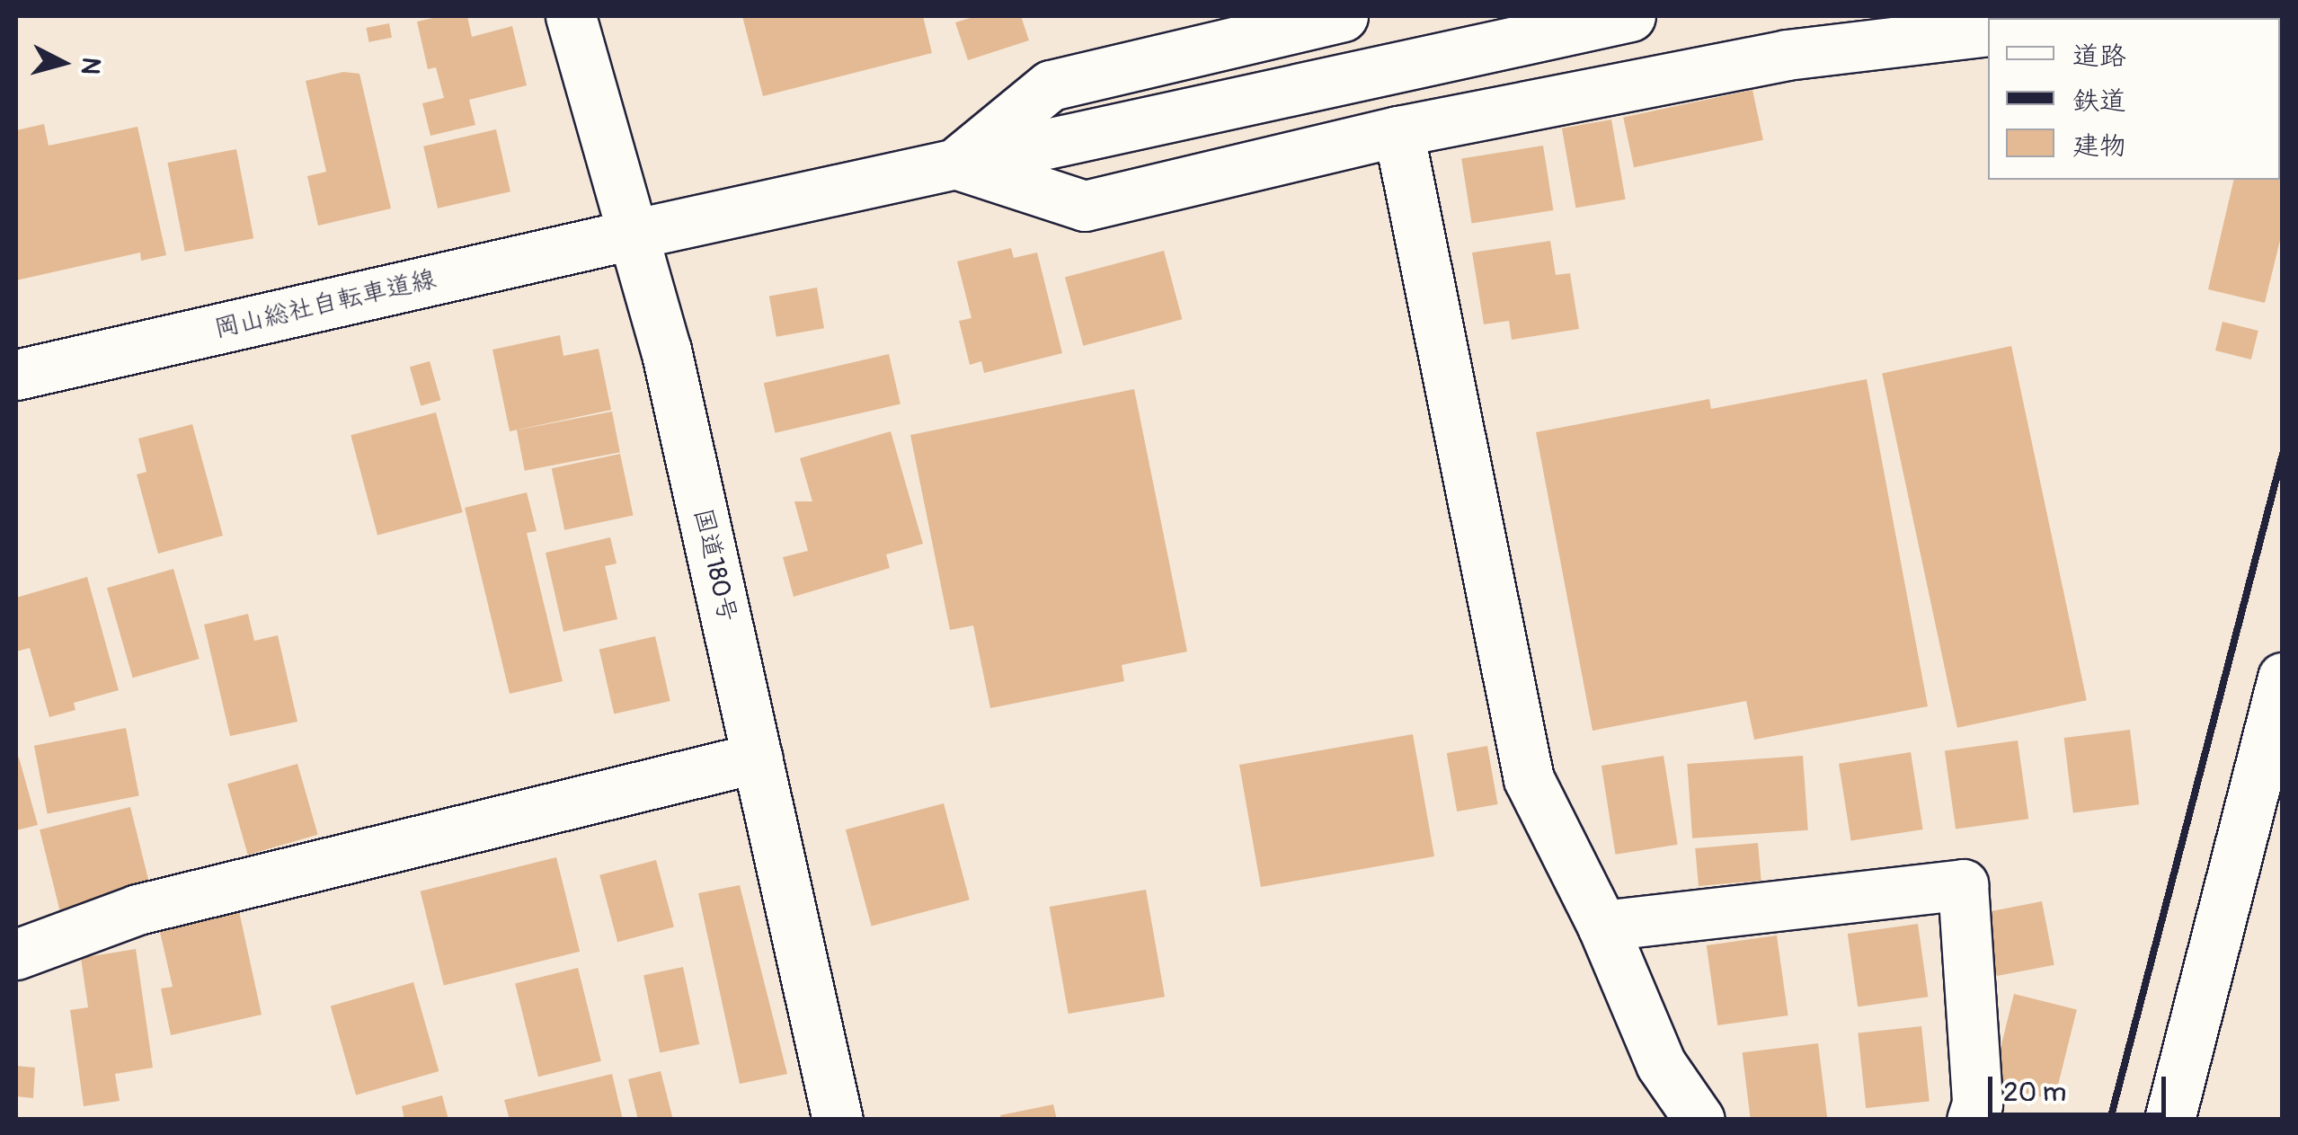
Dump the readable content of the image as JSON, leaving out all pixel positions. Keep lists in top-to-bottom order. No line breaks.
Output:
{"streets":{"main road":["岡山総社自転車道線","国道180号"]},"crossings":[["岡山総社自転車道線","国道180号"]],"legend":["道路","鉄道","建物"],"scale_bar":"20 m","north":"right"}
